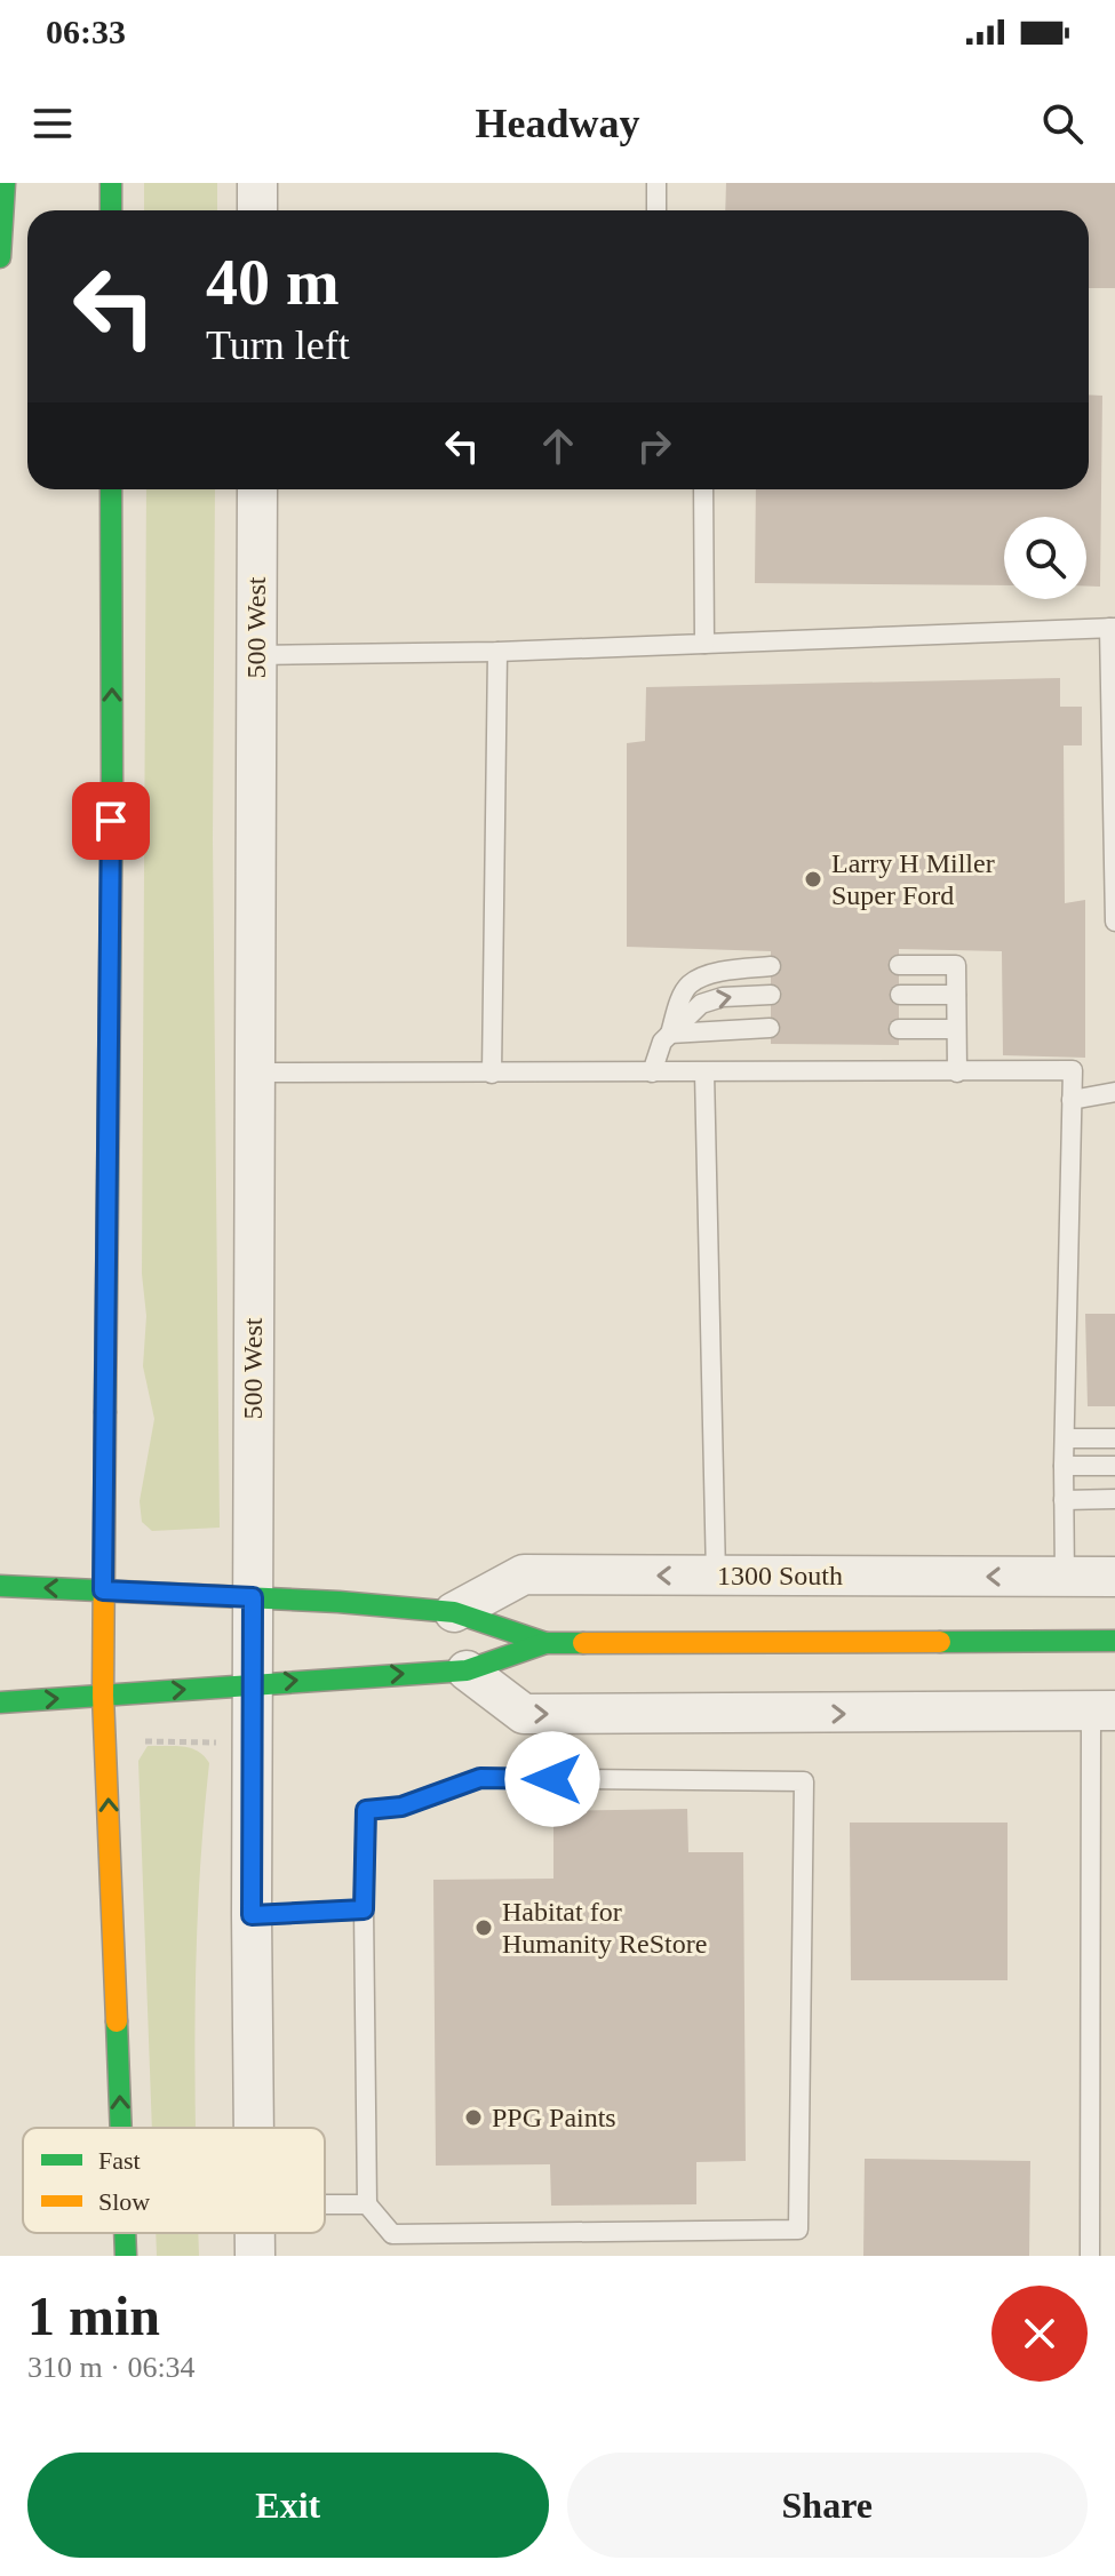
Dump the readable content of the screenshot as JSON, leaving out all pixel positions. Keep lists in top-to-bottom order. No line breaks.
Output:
{"streets":{"street":["500 West","1300 South"]},"places":["Larry H Miller Super Ford","Habitat for Humanity ReStore","PPG Paints"],"legend":["Fast","Slow"],"page":{"status":"06:33","header":"Headway","turn":["40 m","Turn left"],"heading":["1 min","310 m · 06:34"],"buttons":["Exit","Share"]}}
